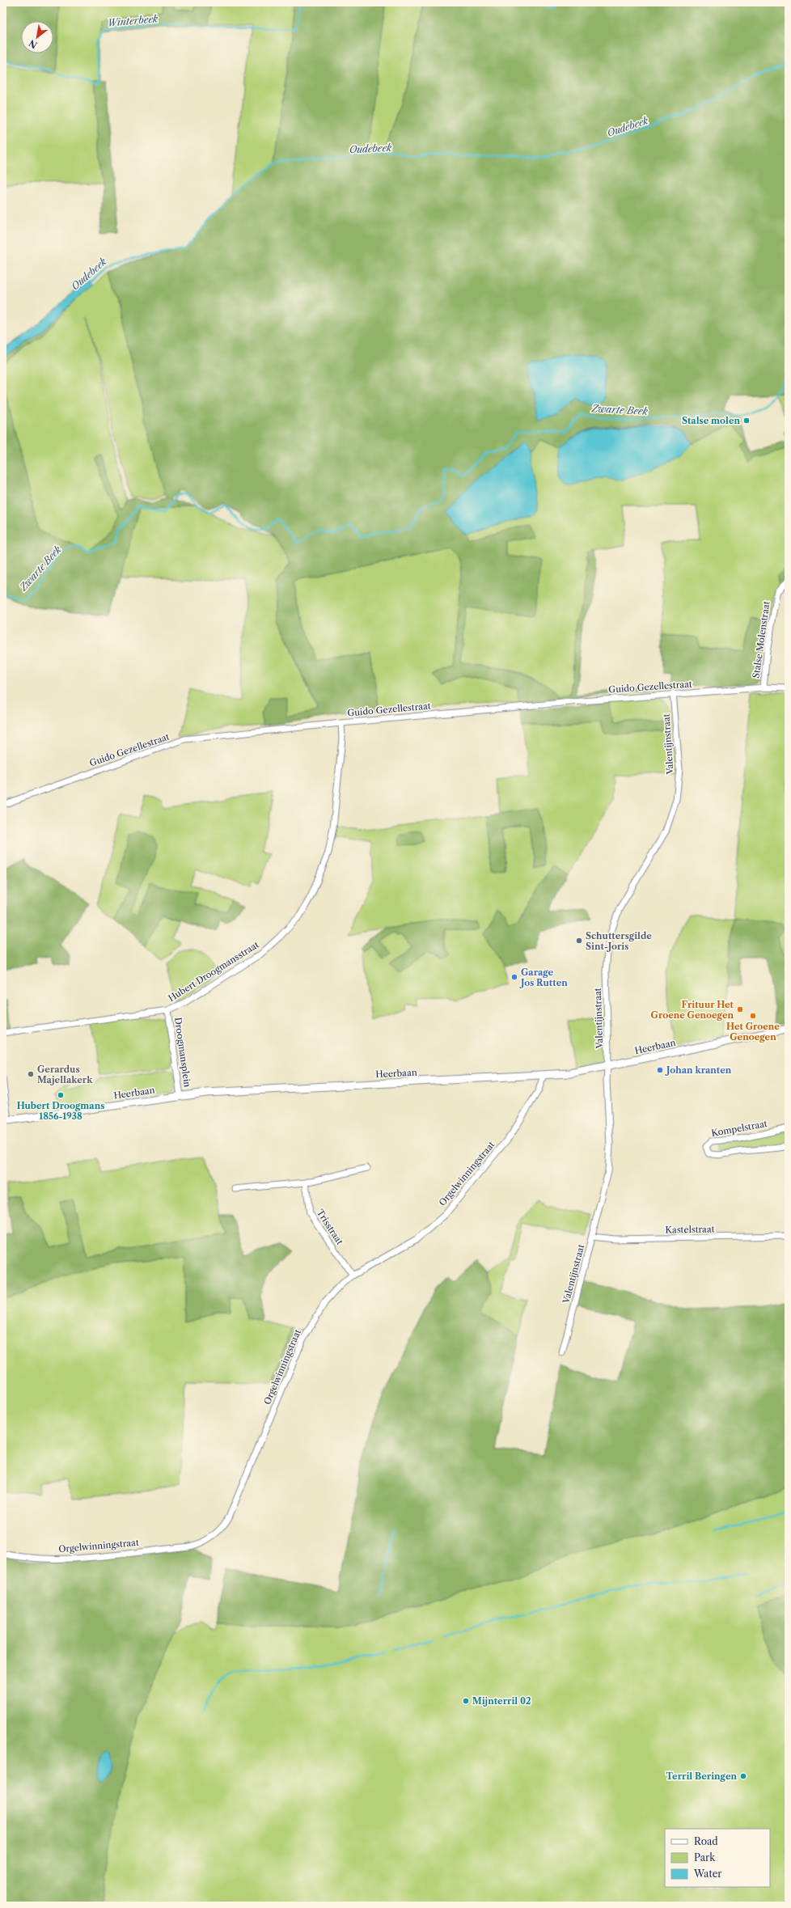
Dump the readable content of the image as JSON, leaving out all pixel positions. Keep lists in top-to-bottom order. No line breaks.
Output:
{"streets":{"street":["Stalse Molenstraat","Guido Gezellestraat","Valentijnstraat","Hubert Droogmansstraat","Heerbaan","Droogmansplein","Kompelstraat","Orgelwinningstraat","Trisstraat","Kastelstraat"]},"crossings":[["Stalse Molenstraat","Guido Gezellestraat"],["Guido Gezellestraat","Valentijnstraat"],["Guido Gezellestraat","Hubert Droogmansstraat"],["Valentijnstraat","Heerbaan"],["Valentijnstraat","Kastelstraat"],["Hubert Droogmansstraat","Droogmansplein"],["Heerbaan","Droogmansplein"],["Heerbaan","Orgelwinningstraat"],["Orgelwinningstraat","Trisstraat"]],"water":["Winterbeek","Oudebeek","Zwarte Beek"],"places":["Stalse molen","Schuttersgilde Sint-Joris","Garage Jos Rutten","Frituur Het Groene Genoegen","Het Groene Genoegen","Johan kranten","Gerardus Majellakerk","Hubert Droogmans 1856-1938","Mijnterril 02","Terril Beringen"],"legend":["Road","Park","Water"],"north":"bottom left"}
